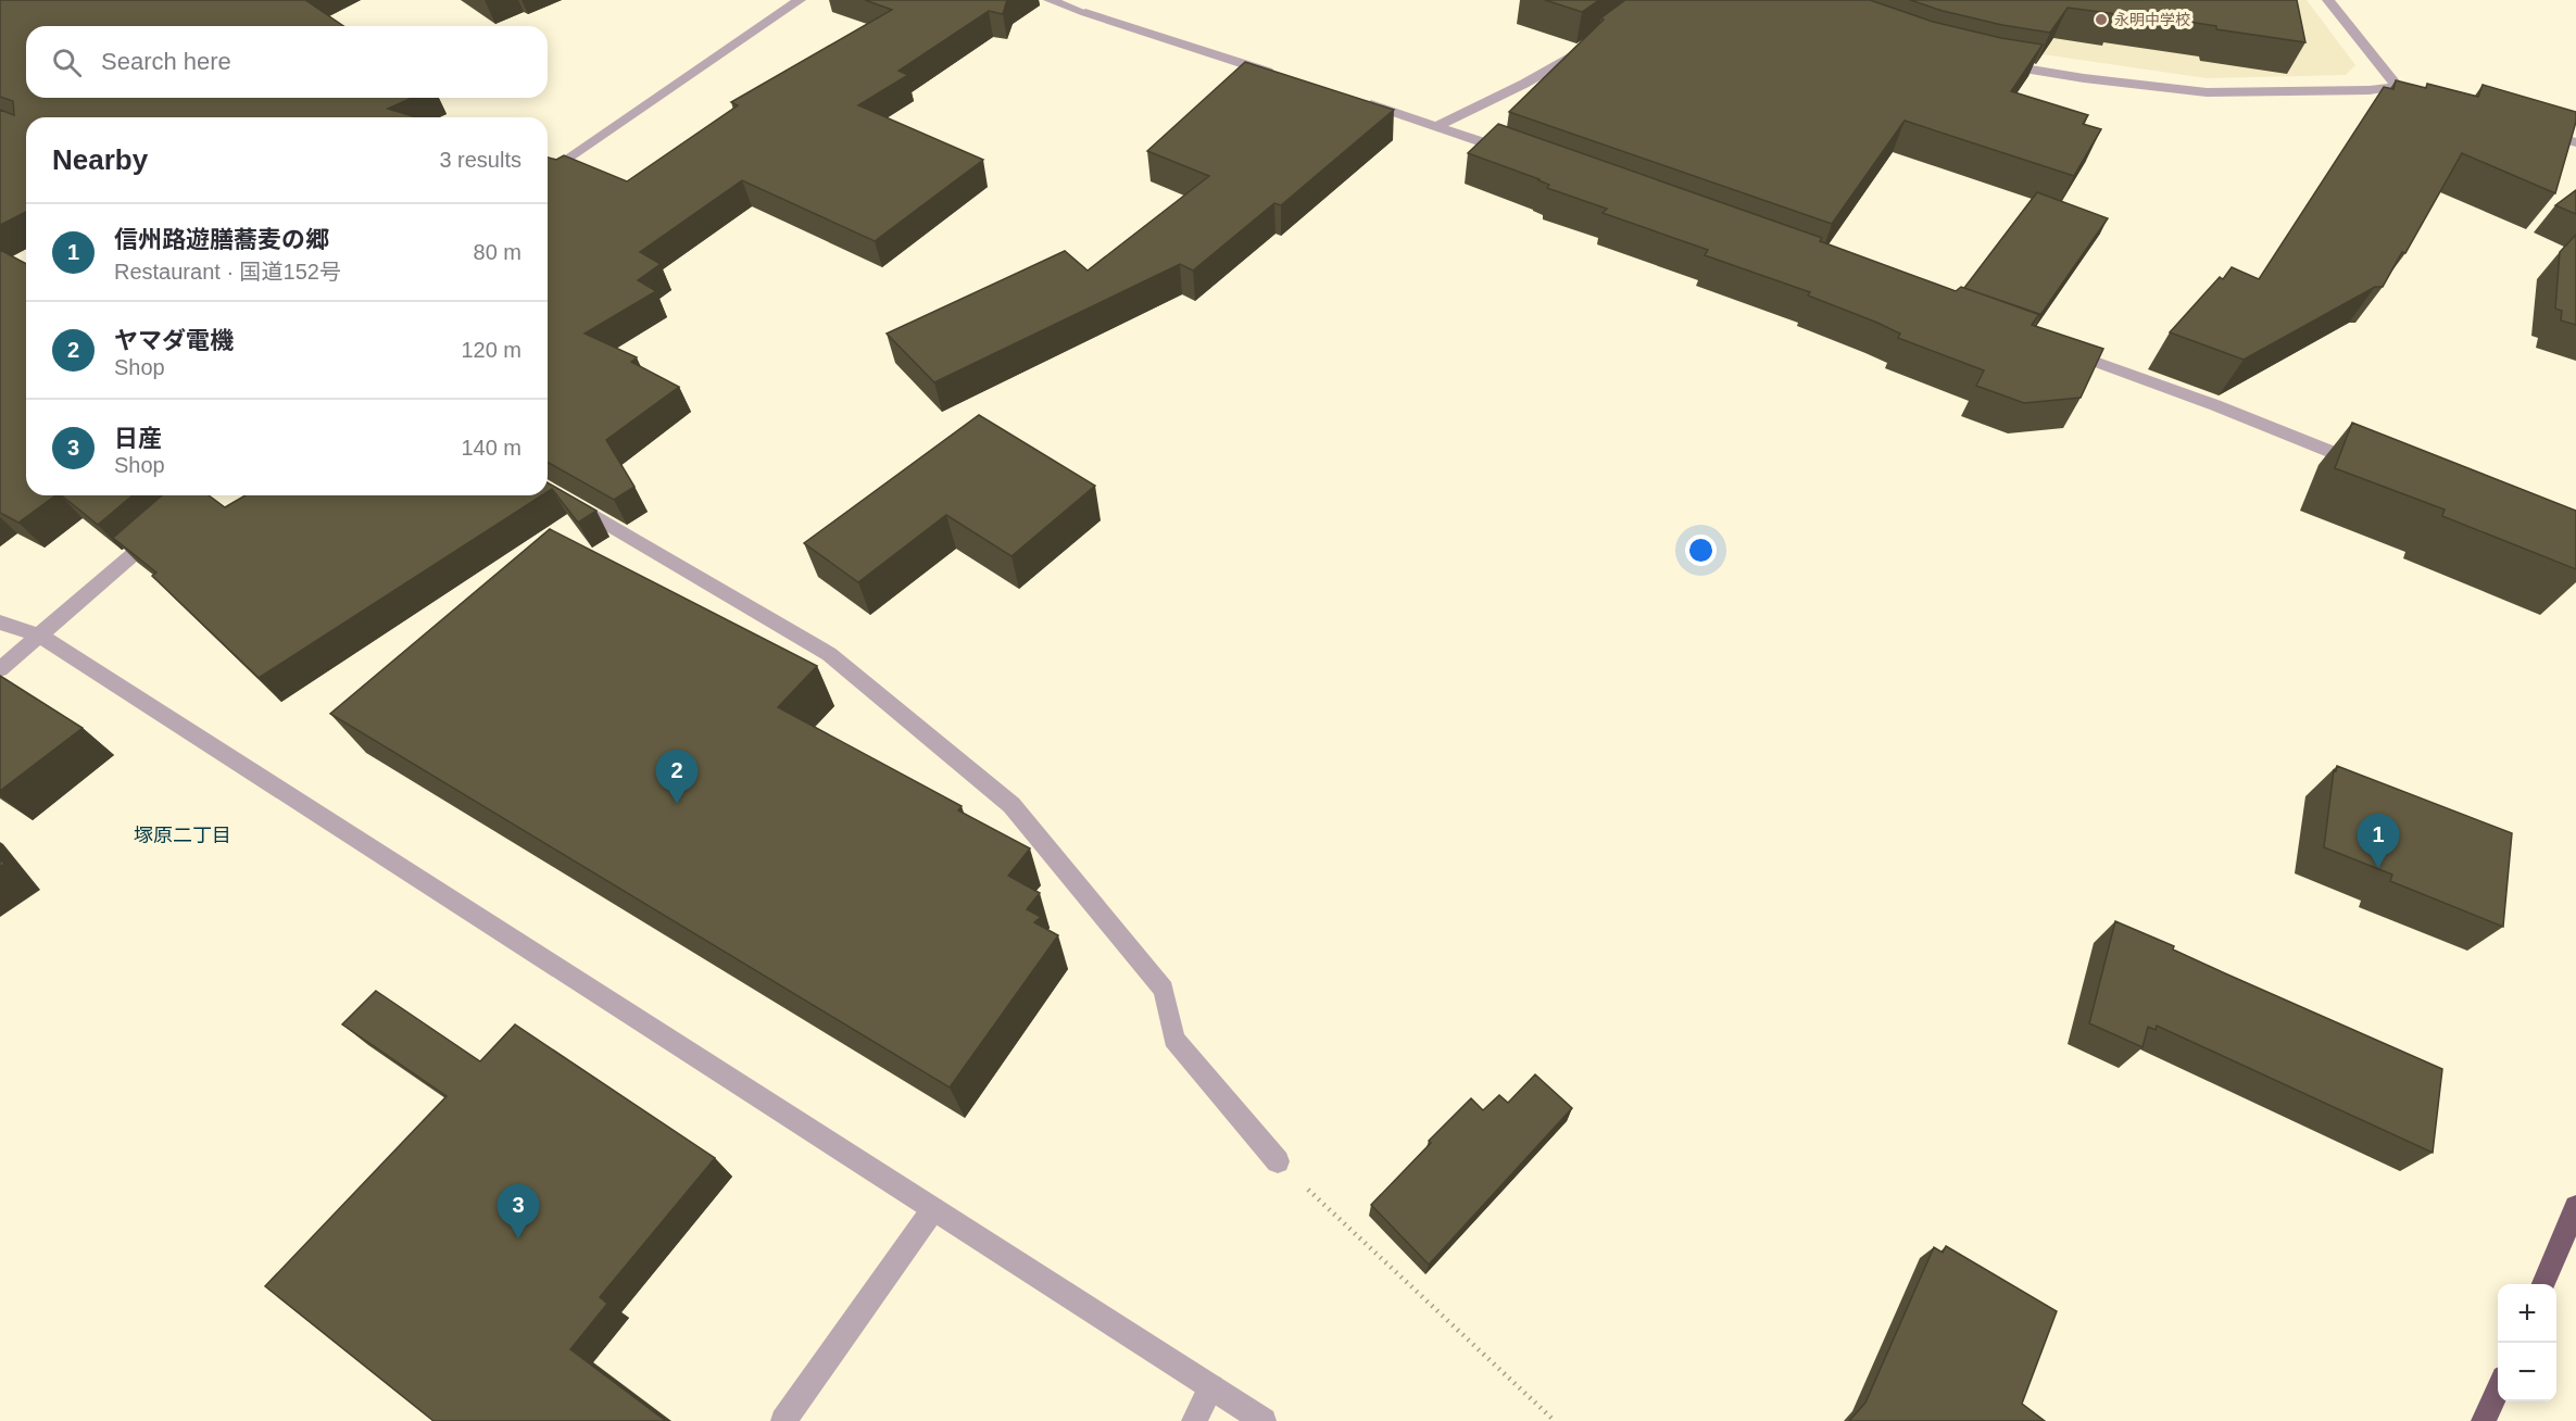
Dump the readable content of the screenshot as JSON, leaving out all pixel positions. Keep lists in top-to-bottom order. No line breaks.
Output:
{"districts":["塚原二丁目"],"places":["永明中学校"],"page":{"search":"Search here","heading":["Nearby","3 results"],"list":[{"mark":"1","name":"信州路遊膳蕎麦の郷","note":"Restaurant · 国道152号","value":"80 m"},{"mark":"2","name":"ヤマダ電機","note":"Shop","value":"120 m"},{"mark":"3","name":"日産","note":"Shop","value":"140 m"}],"pins":["2","1","3"],"map_buttons":["+","−"]}}
